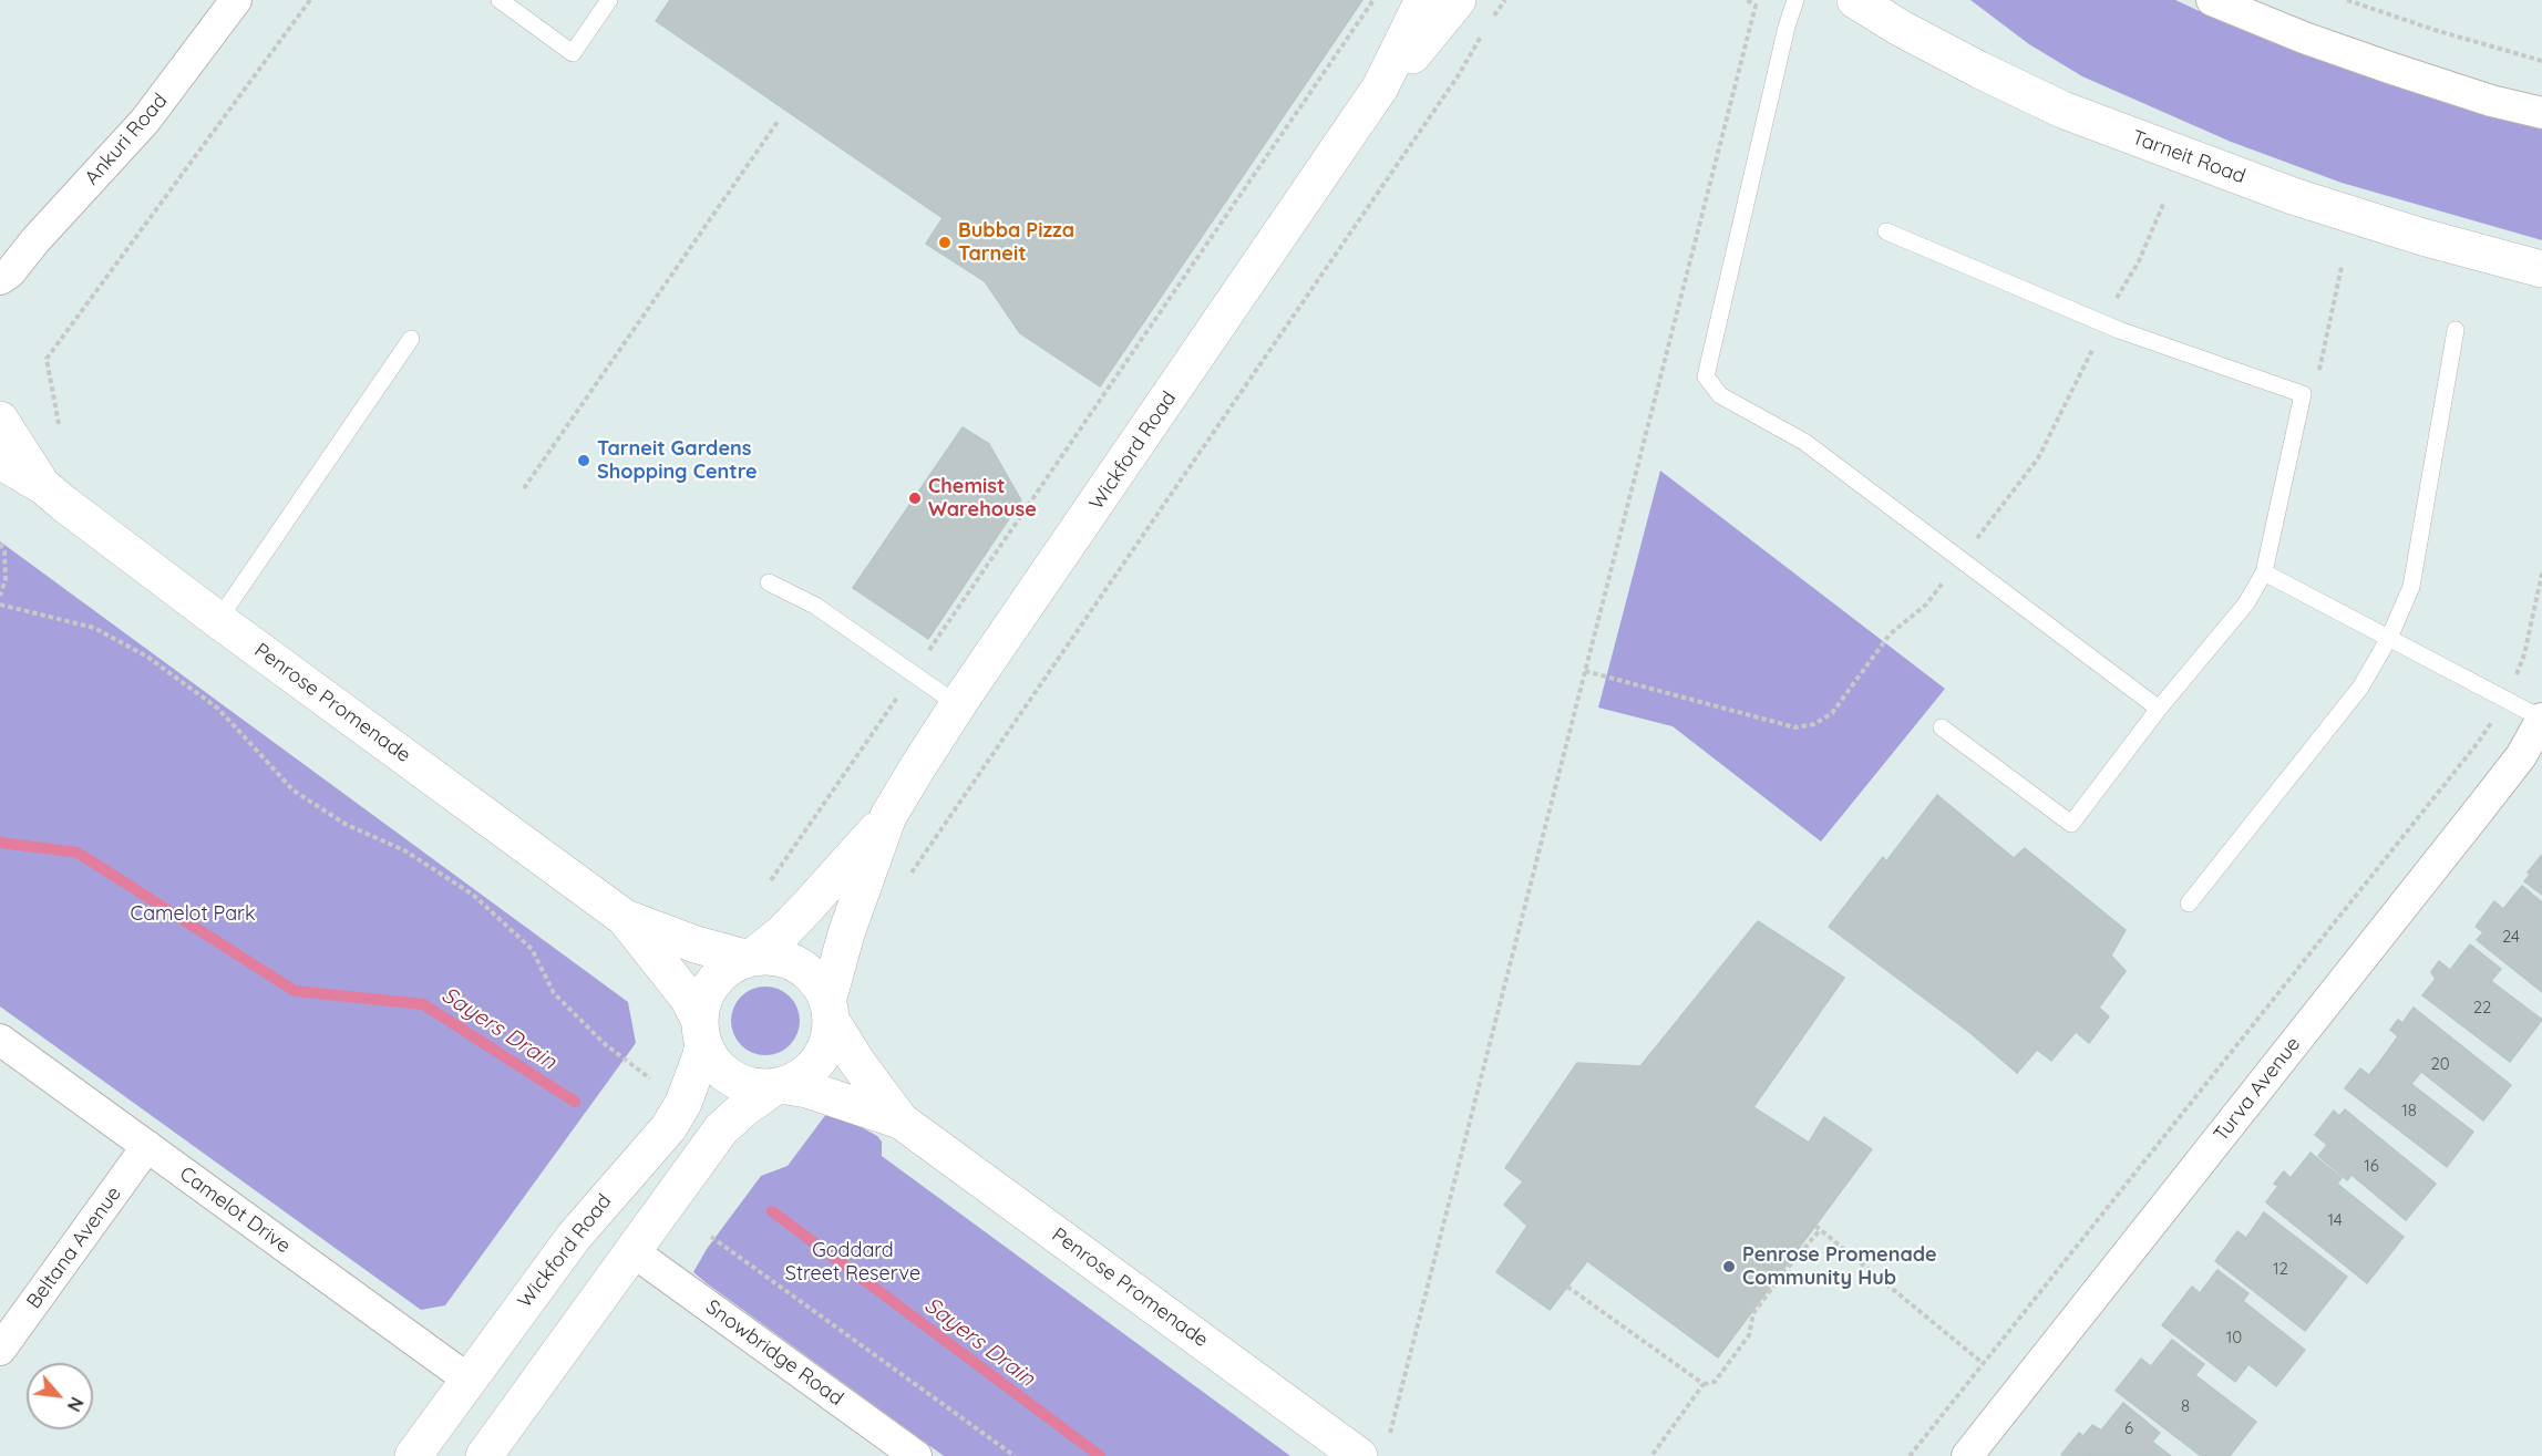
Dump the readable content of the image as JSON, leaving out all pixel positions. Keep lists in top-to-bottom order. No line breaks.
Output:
{"streets":{"street":["Ankuri Road","Tarneit Road","Wickford Road","Penrose Promenade","Turva Avenue","Camelot Drive","Beltana Avenue","Snowbridge Road"]},"crossings":[["Wickford Road","Penrose Promenade"],["Wickford Road","Camelot Drive"],["Camelot Drive","Beltana Avenue"]],"water":["Sayers Drain"],"parks":["Camelot Park","Goddard Street Reserve"],"places":["Bubba Pizza Tarneit","Tarneit Gardens Shopping Centre","Chemist Warehouse","Penrose Promenade Community Hub"],"house_numbers":["24","22","20","18","16","14","12","10","8","6"],"north":"bottom right"}
